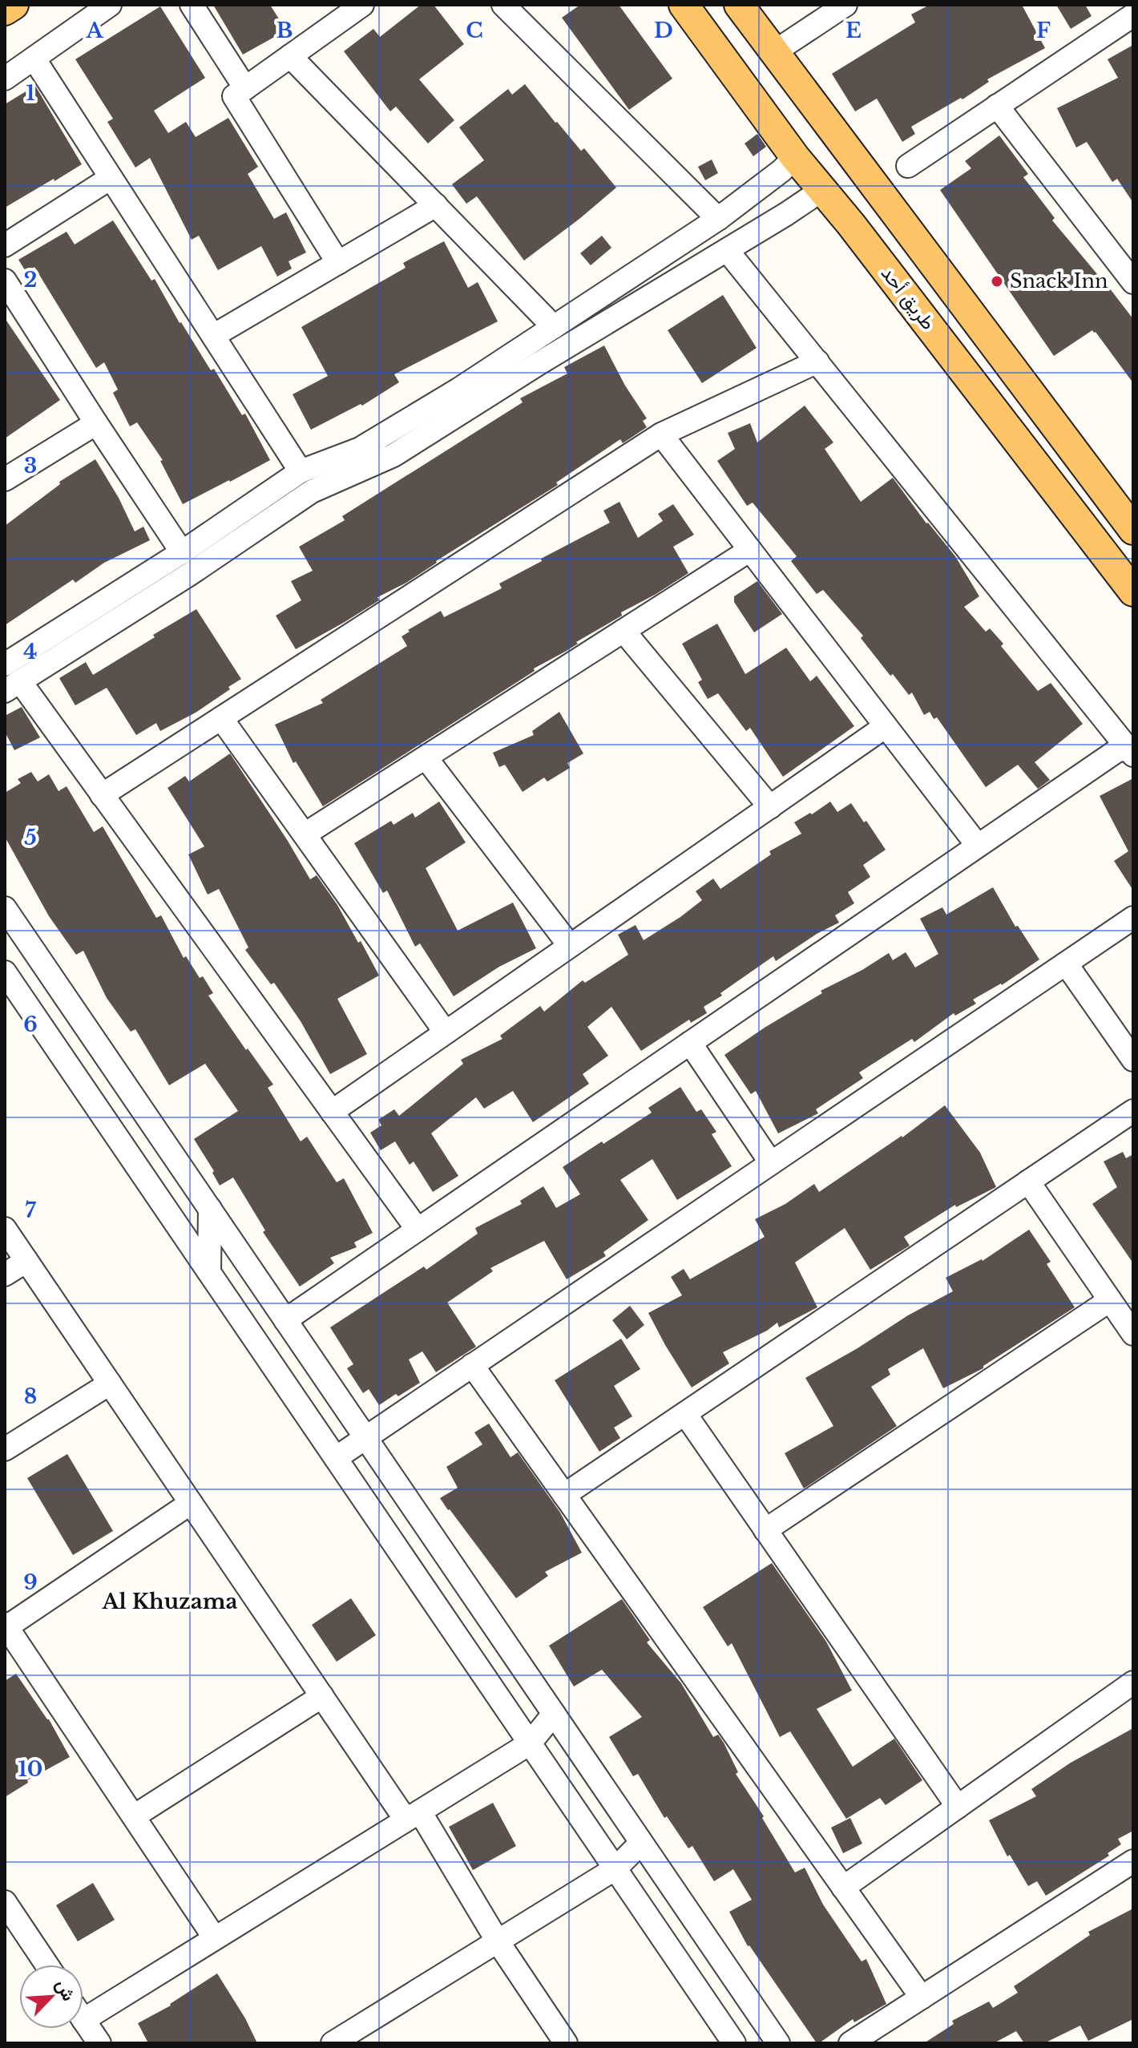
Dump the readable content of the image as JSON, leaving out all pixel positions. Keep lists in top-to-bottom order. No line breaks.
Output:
{"streets":{"main road":["طريق أحد"]},"districts":["Al Khuzama"],"places":["Snack Inn"],"north":"top right","grid":{"columns":["A","B","C","D","E","F"],"rows":["1","2","3","4","5","6","7","8","9","10"]}}
